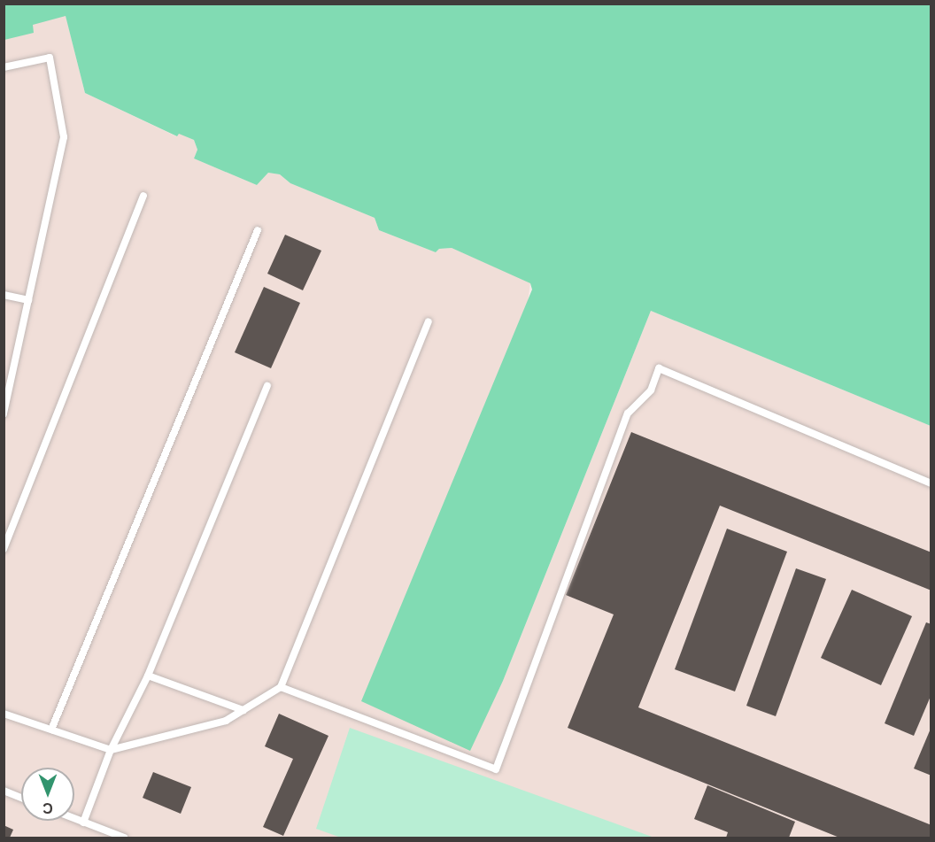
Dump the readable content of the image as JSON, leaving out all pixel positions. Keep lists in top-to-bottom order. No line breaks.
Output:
{"north":"bottom"}
